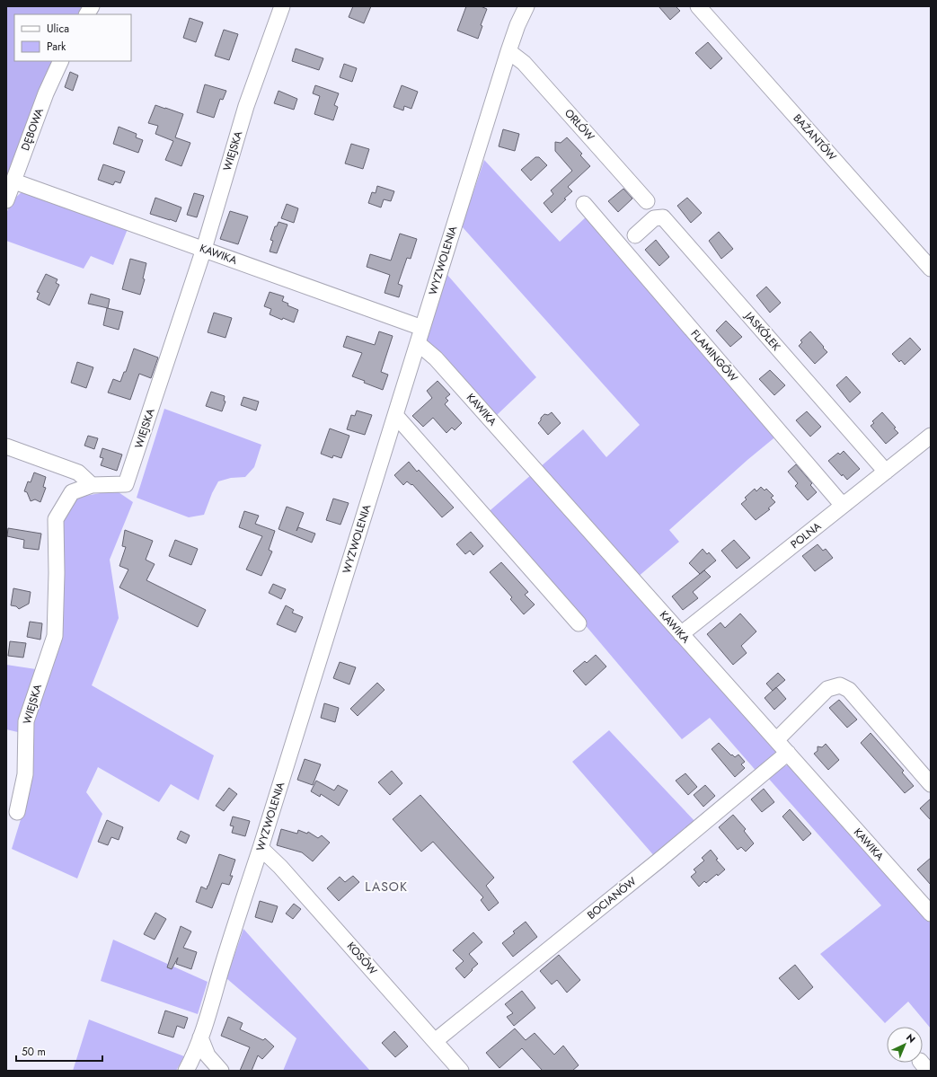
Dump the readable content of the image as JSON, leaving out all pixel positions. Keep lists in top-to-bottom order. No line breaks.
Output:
{"streets":{"street":["ORŁÓW","DĘBOWA","BAŻANTÓW","WIEJSKA","KAWIKA","WYZWOLENIA","JASKÓŁEK","FLAMINGÓW","POLNA","BOCIANÓW","KOSÓW"]},"crossings":[["ORŁÓW","WYZWOLENIA"],["DĘBOWA","KAWIKA"],["WIEJSKA","KAWIKA"],["KAWIKA","WYZWOLENIA"],["KAWIKA","POLNA"],["KAWIKA","BOCIANÓW"],["WYZWOLENIA","KOSÓW"],["JASKÓŁEK","POLNA"],["FLAMINGÓW","POLNA"],["BOCIANÓW","KOSÓW"]],"districts":["LASOK"],"legend":["Ulica","Park"],"scale_bar":"50 m","north":"top right"}
